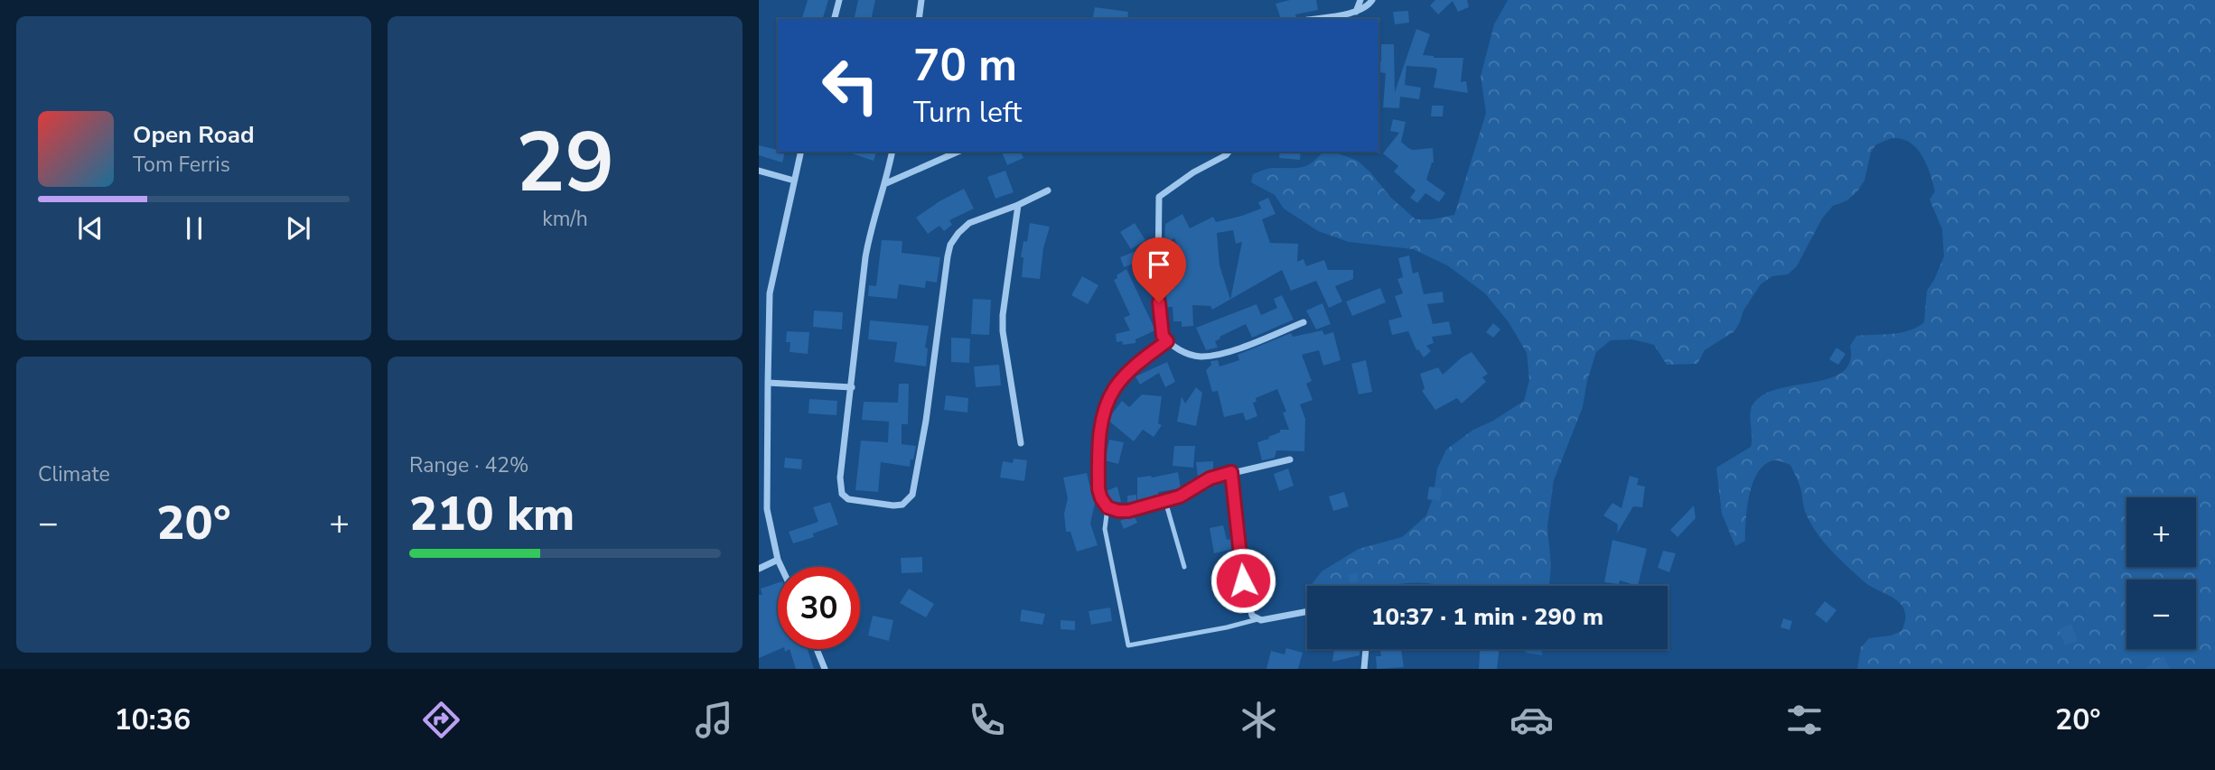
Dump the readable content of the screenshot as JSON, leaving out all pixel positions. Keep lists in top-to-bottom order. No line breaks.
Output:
{"page":{"tile":[["29","km/h"],"Climate",["Range · 42%","210 km"]],"turn":["70 m","Turn left"],"song":["Open Road","Tom Ferris"],"heat":["−","20°","+"],"map_buttons":["+","−"],"limit":"30","trip":"10:37 · 1 min · 290 m","tabs":["10:36","20°"]}}
